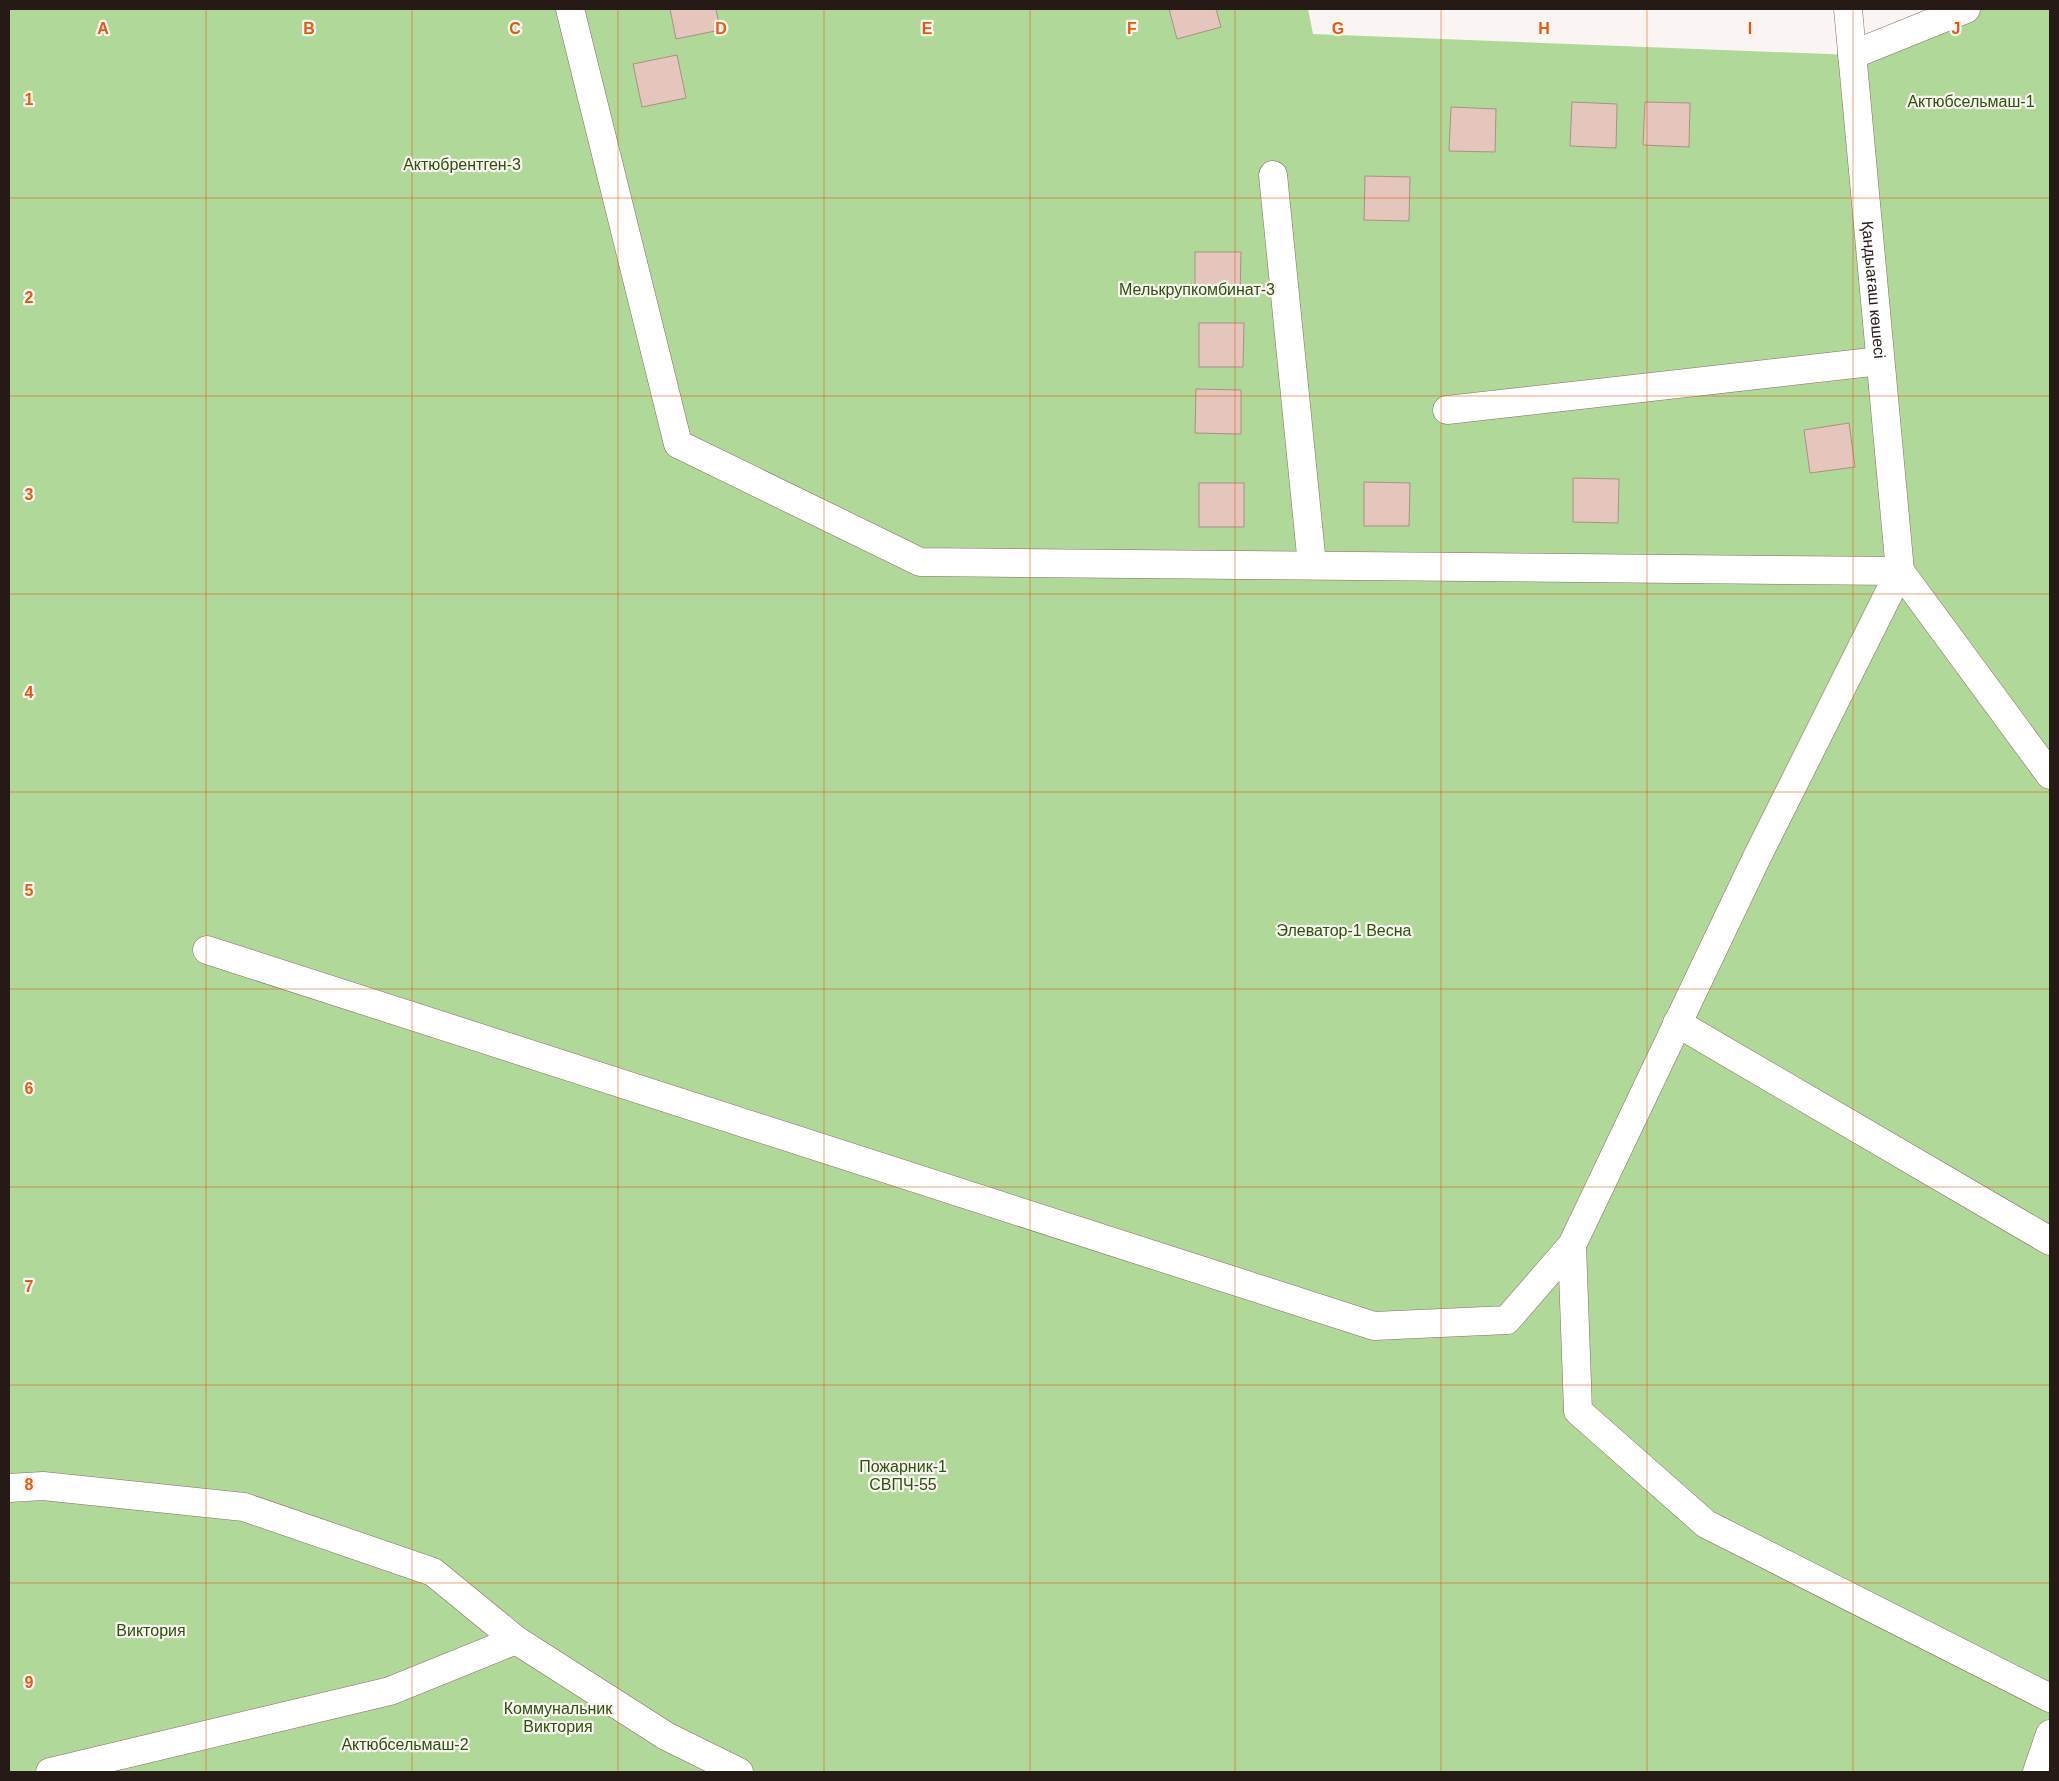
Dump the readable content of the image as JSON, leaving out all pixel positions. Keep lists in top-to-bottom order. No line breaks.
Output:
{"streets":{"street":["Қандыағаш көшесі"]},"parks":["Актюбсельмаш-1","Актюбрентген-3","Мелькрупкомбинат-3","Элеватор-1 Весна","Пожарник-1 СВПЧ-55","Виктория","Коммунальник Виктория","Актюбсельмаш-2"],"grid":{"columns":["A","B","C","D","E","F","G","H","I","J"],"rows":["1","2","3","4","5","6","7","8","9"]}}
